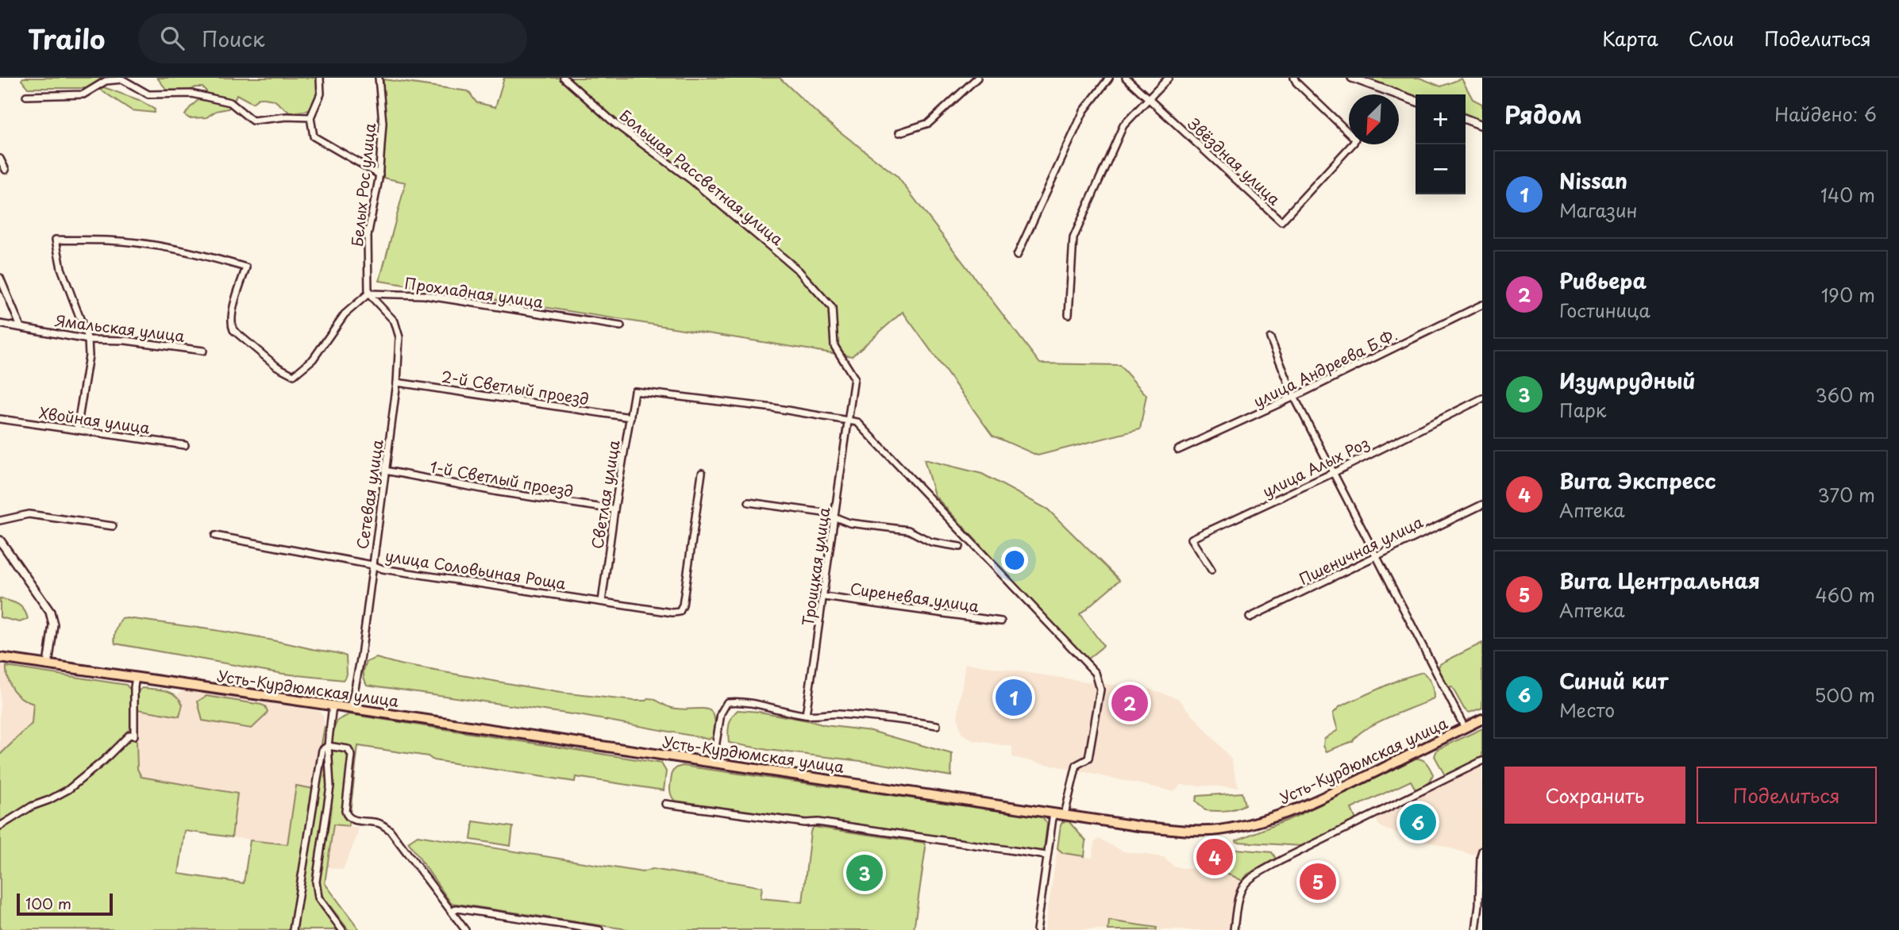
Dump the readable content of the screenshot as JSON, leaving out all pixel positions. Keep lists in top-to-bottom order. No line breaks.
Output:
{"streets":{"main road":["Усть-Курдюмская улица"],"street":["Звёздная улица","Большая Рассветная улица","Белых Рос улица","Прохладная улица","Ямальская улица","улица Андреева Б.Ф.","2-й Светлый проезд","Хвойная улица","улица Алых Роз","1-й Светлый проезд","Сетевая улица","Светлая улица","Пшеничная улица","Троицкая улица","улица Соловьиная Роща","Сиреневая улица"]},"crossings":[["Большая Рассветная улица","Светлая улица"],["Большая Рассветная улица","Троицкая улица"],["Белых Рос улица","Прохладная улица"],["Белых Рос улица","Сетевая улица"],["Прохладная улица","Сетевая улица"],["2-й Светлый проезд","Сетевая улица"],["2-й Светлый проезд","Светлая улица"],["1-й Светлый проезд","Сетевая улица"],["1-й Светлый проезд","Светлая улица"],["Сетевая улица","улица Соловьиная Роща"],["Сетевая улица","Усть-Курдюмская улица"],["Светлая улица","Троицкая улица"],["Светлая улица","улица Соловьиная Роща"],["Троицкая улица","Сиреневая улица"]],"scale_bar":"100 m","north":"bottom left","page":{"header":"Trailo","search":"Поиск","nav":["Карта","Слои","Поделиться"],"heading":["Рядом","Найдено: 6"],"map_buttons":["+","−"],"list":[{"mark":"1","name":"Nissan","note":"Магазин","value":"140 m"},{"mark":"2","name":"Ривьера","note":"Гостиница","value":"190 m"},{"mark":"3","name":"Изумрудный","note":"Парк","value":"360 m"},{"mark":"4","name":"Вита Экспресс","note":"Аптека","value":"370 m"},{"mark":"5","name":"Вита Центральная","note":"Аптека","value":"460 m"},{"mark":"6","name":"Синий кит","note":"Место","value":"500 m"}],"pins":["1","2","6","4","3","5"],"buttons":["Сохранить","Поделиться"],"scale":"100 m"}}
